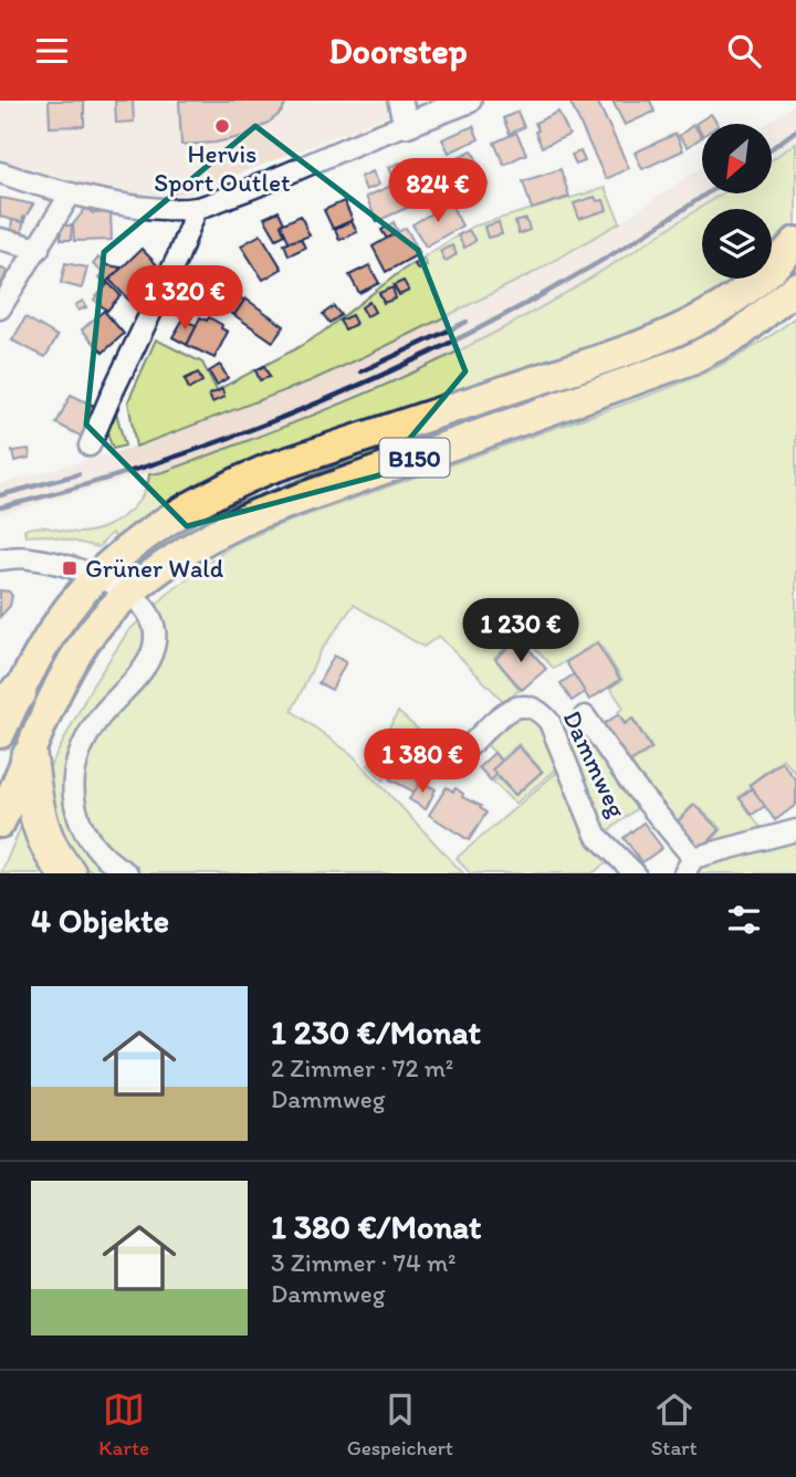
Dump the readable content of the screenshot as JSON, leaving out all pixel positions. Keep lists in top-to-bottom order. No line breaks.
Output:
{"streets":{"main road":["B150"],"street":["Dammweg"]},"places":{"other":["Hervis Sport Outlet"],"transit":["Grüner Wald"]},"north":"bottom left","page":{"header":"Doorstep","price":["824 €","1 320 €","1 230 €","1 380 €"],"heading":"4 Objekte","list":[{"name":"1 230 €/Monat","note":"2 Zimmer · 72 m² · Dammweg"},{"name":"1 380 €/Monat","note":"3 Zimmer · 74 m² · Dammweg"}],"tabs":["Karte","Gespeichert","Start"]}}
